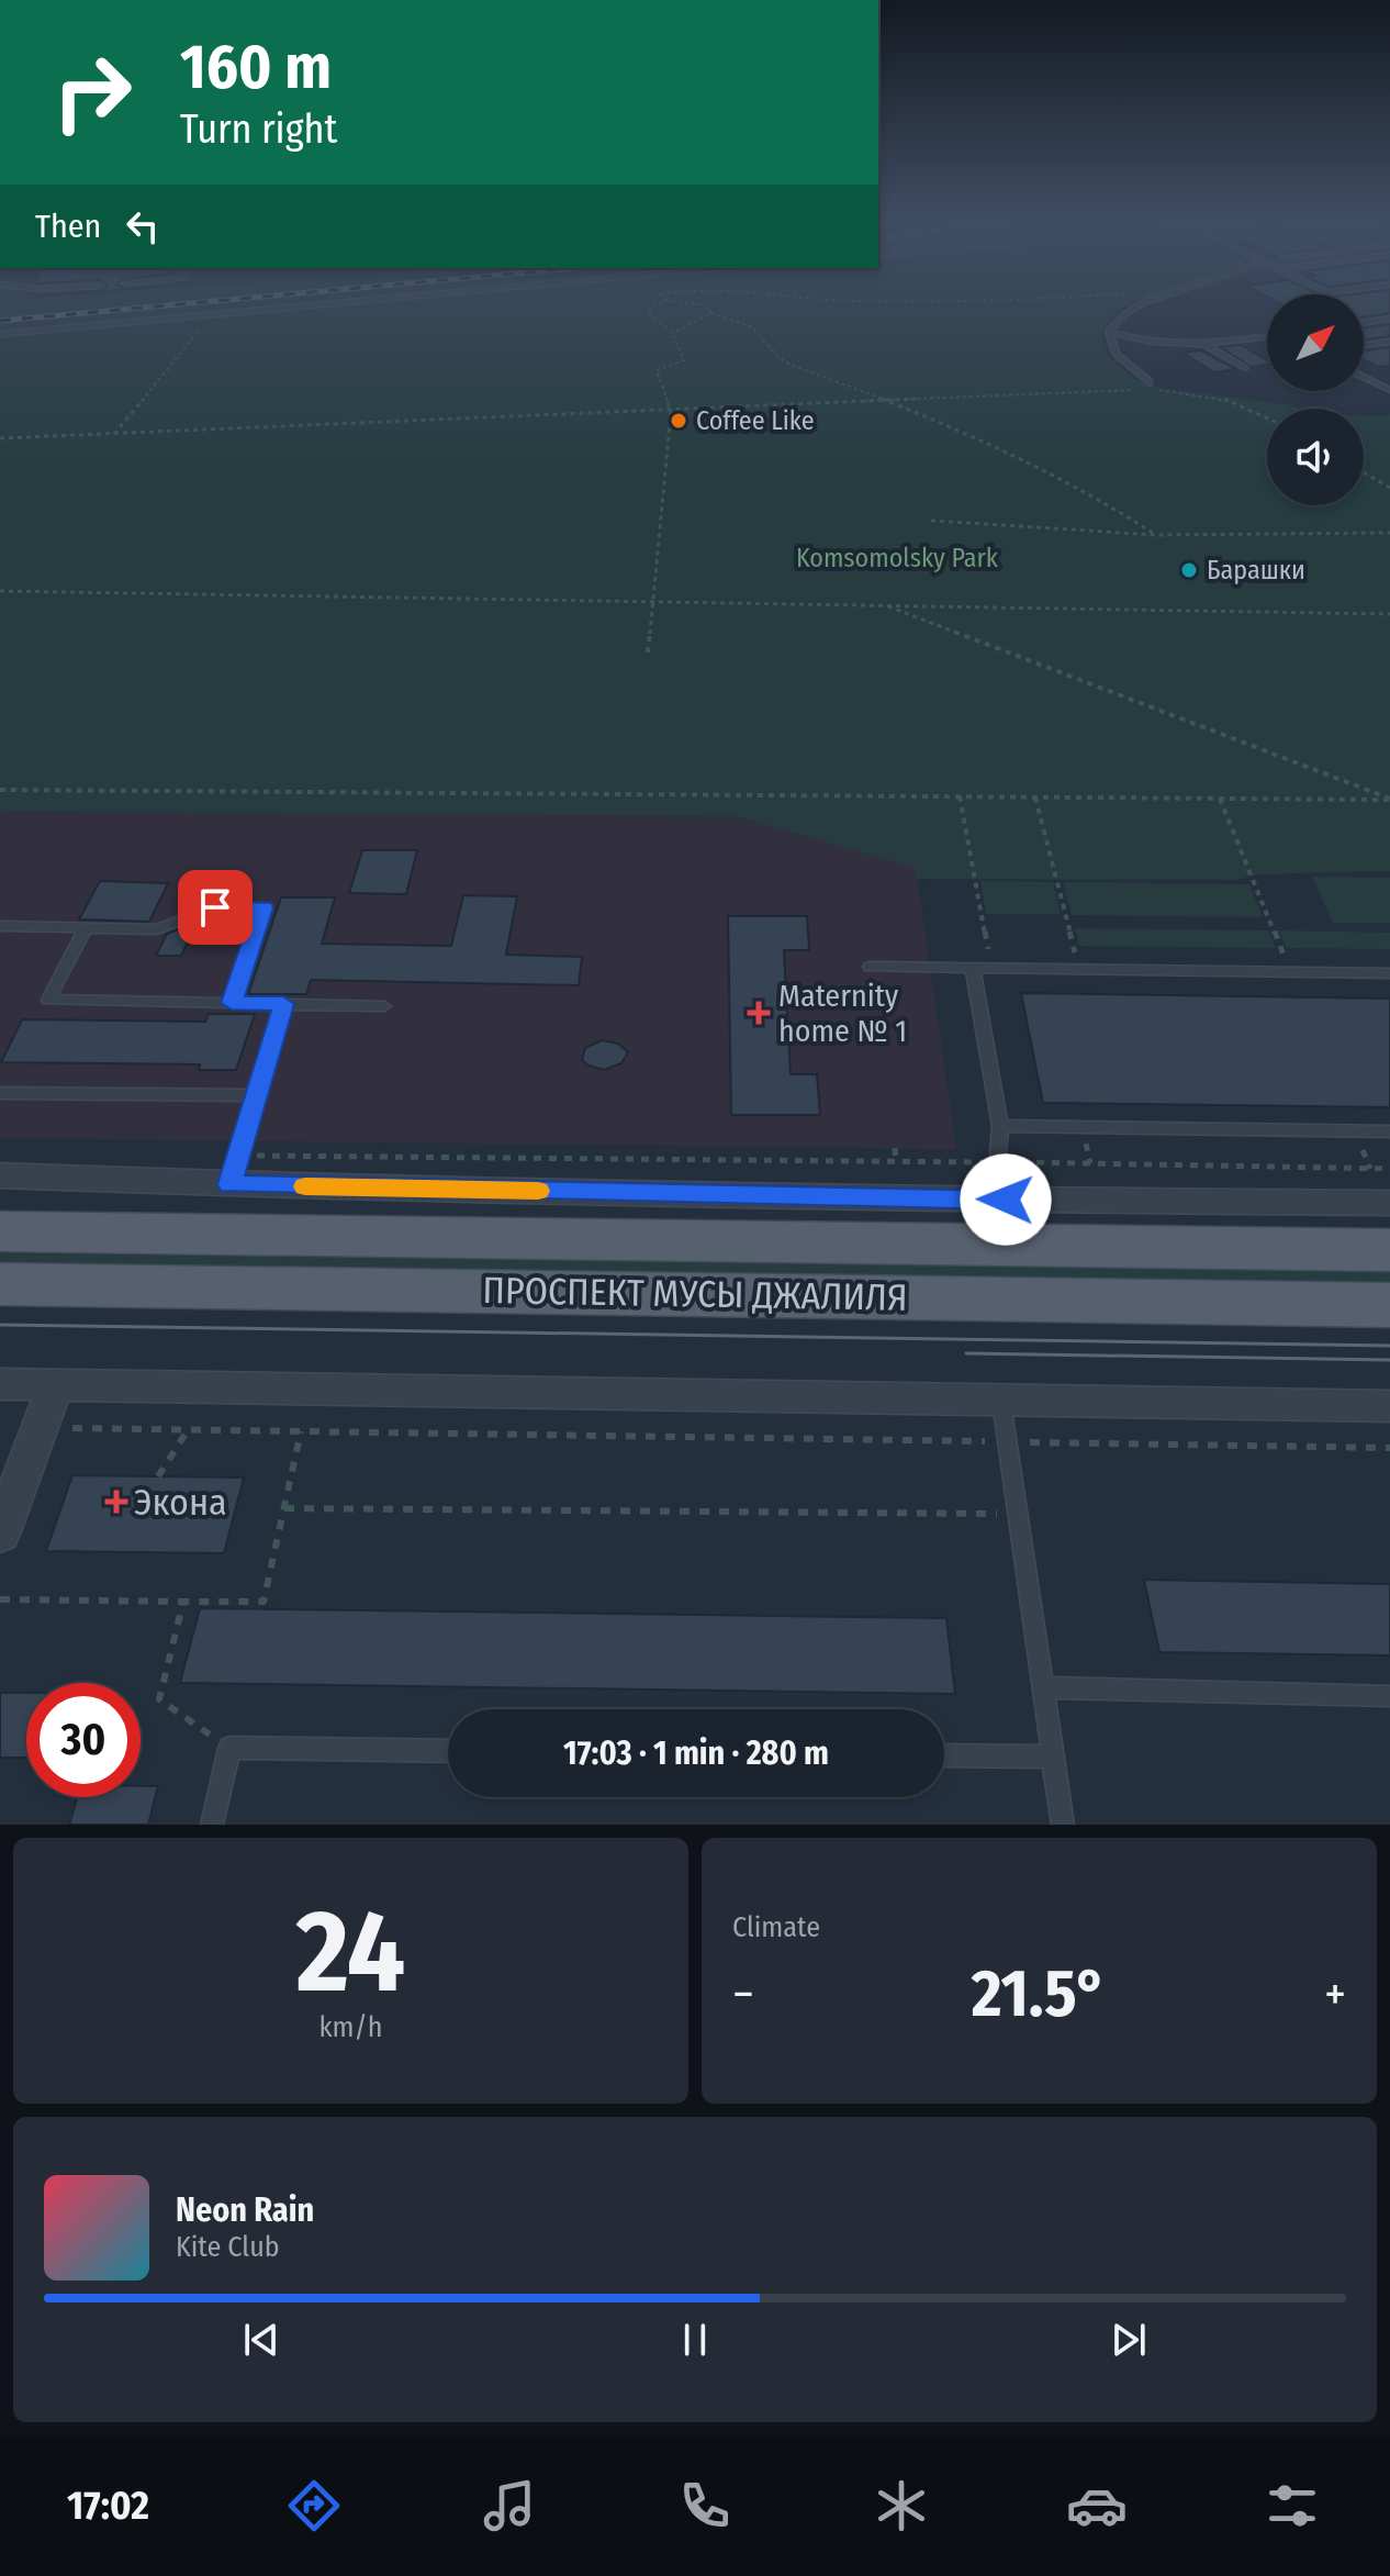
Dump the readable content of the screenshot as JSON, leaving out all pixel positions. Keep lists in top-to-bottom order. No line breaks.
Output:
{"streets":{"main road":["ПРОСПЕКТ МУСЫ ДЖАЛИЛЯ"]},"parks":["Komsomolsky Park"],"places":{"other":["Coffee Like","Барашки"],"health":["Maternity home № 1","Экона"]},"north":"top right","page":{"turn":["160 m","Turn right"],"then":"Then","limit":"30","trip":"17:03 · 1 min · 280 m","tile":[["24","km/h"],"Climate"],"heat":["−","21.5°","+"],"song":["Neon Rain","Kite Club"],"tabs":"17:02"}}
